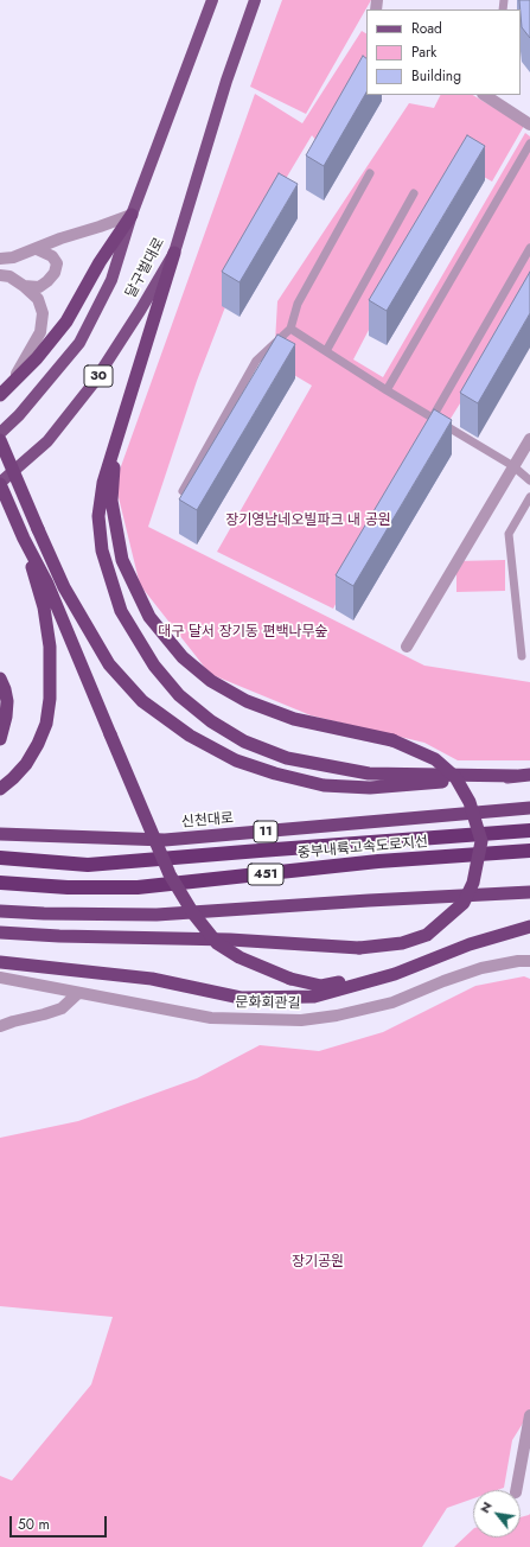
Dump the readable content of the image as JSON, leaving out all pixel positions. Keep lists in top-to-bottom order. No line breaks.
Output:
{"streets":{"highway":["신천대로","11","중부내륙고속도로지선","451"],"main road":["달구벌대로","30"],"street":["문화회관길"]},"parks":["장기영남네오빌파크 내 공원","대구 달서 장기동 편백나무숲","장기공원"],"legend":["Road","Park","Building"],"scale_bar":"50 m","north":"top left"}
